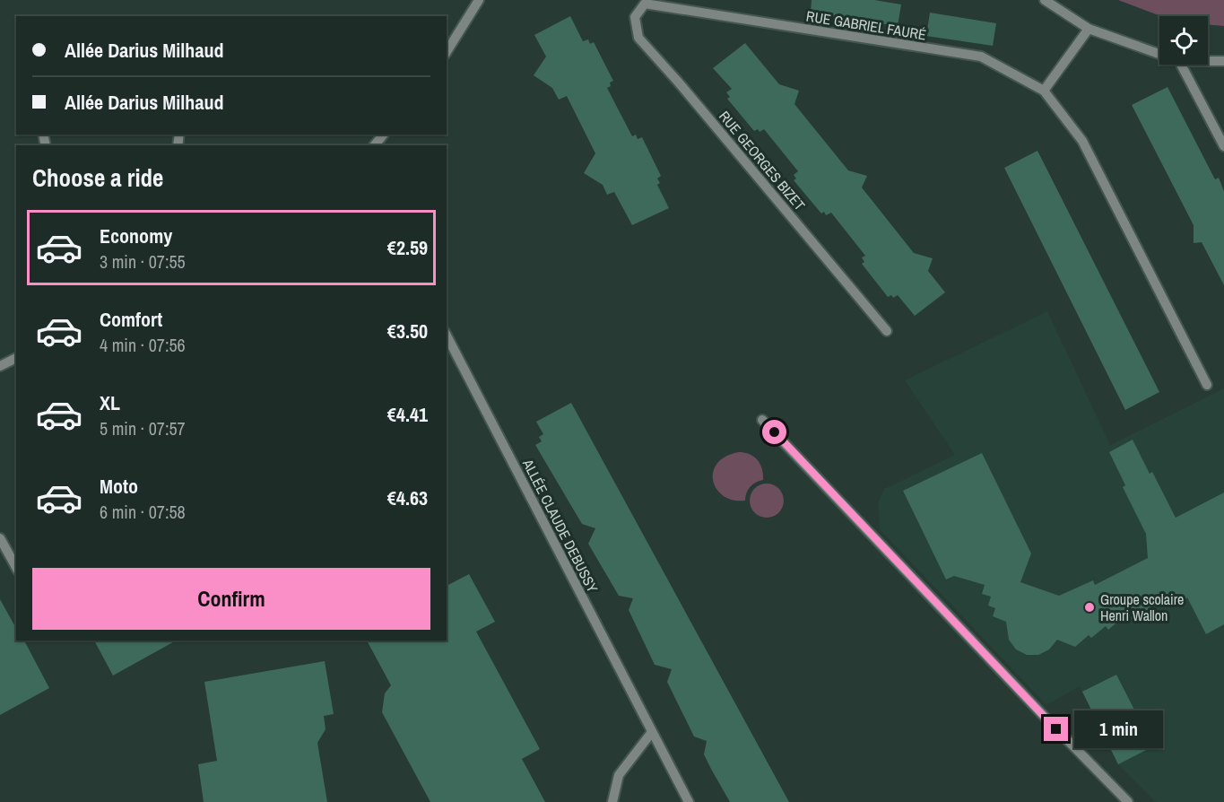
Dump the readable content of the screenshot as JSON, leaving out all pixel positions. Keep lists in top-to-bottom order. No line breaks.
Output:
{"streets":{"street":["RUE GABRIEL FAURÉ","RUE GEORGES BIZET","ALLÉE CLAUDE DEBUSSY"]},"crossings":[["RUE GABRIEL FAURÉ","RUE GEORGES BIZET"]],"places":["Groupe scolaire Henri Wallon"],"page":{"banner":["Allée Darius Milhaud","Allée Darius Milhaud"],"heading":"Choose a ride","list":[{"name":"Economy","note":"3 min · 07:55","value":"€2.59"},{"name":"Comfort","note":"4 min · 07:56","value":"€3.50"},{"name":"XL","note":"5 min · 07:57","value":"€4.41"},{"name":"Moto","note":"6 min · 07:58","value":"€4.63"}],"buttons":"Confirm","bubble":"1 min"}}
